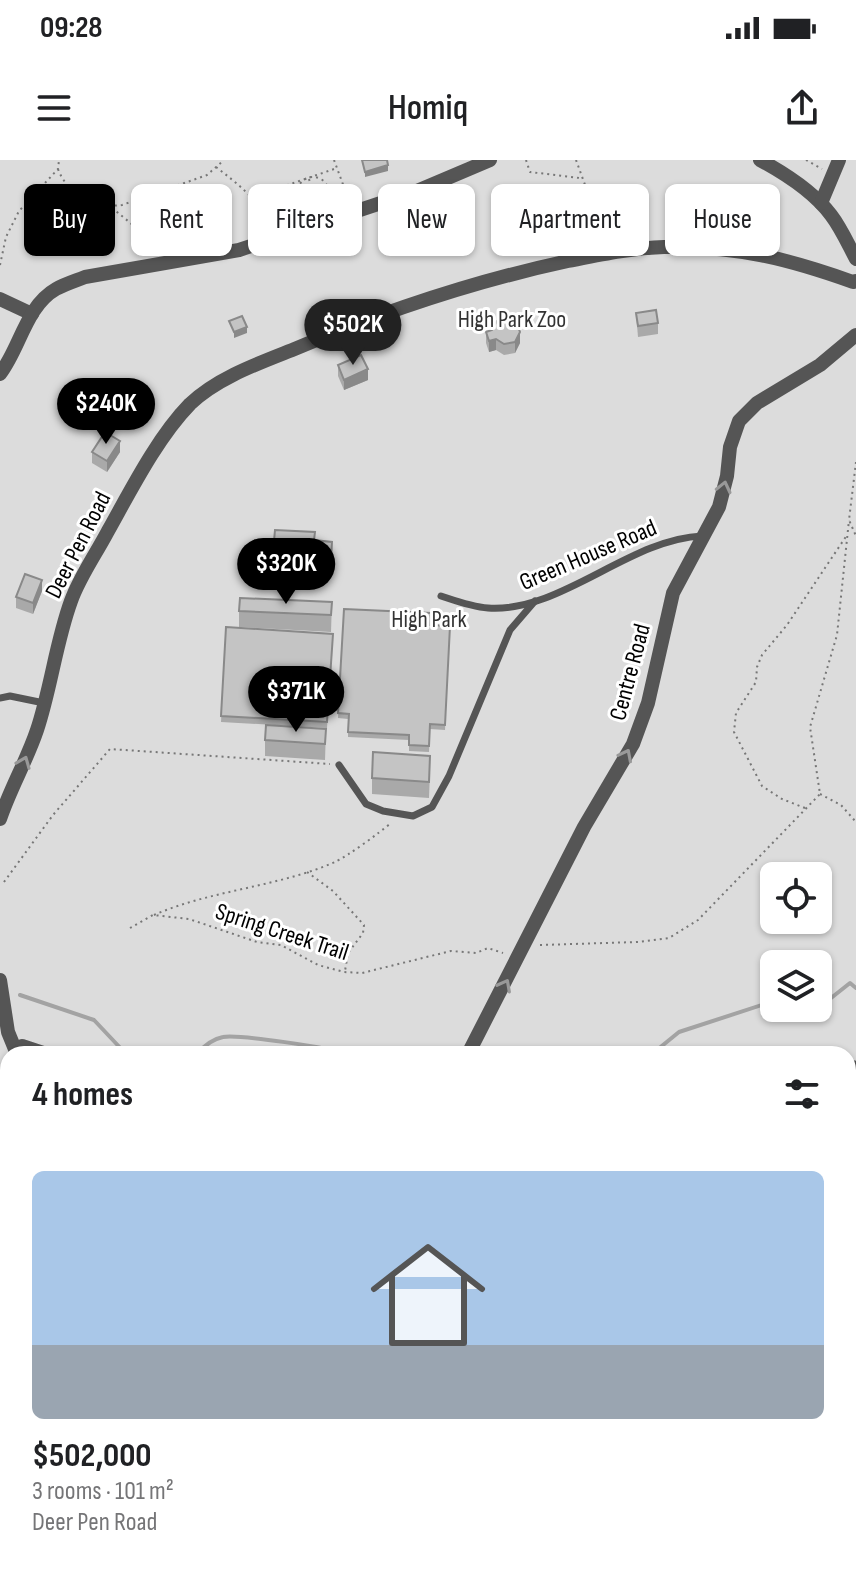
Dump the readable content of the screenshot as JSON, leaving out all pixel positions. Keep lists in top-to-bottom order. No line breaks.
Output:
{"streets":{"street":["Deer Pen Road","Centre Road"],"lane":["Green House Road"],"path":["Spring Creek Trail"]},"crossings":[["Green House Road","Centre Road"],["Centre Road","Spring Creek Trail"]],"one_way":["Centre Road"],"parks":["High Park Zoo","High Park"],"page":{"status":"09:28","header":"Homiq","chip":["Buy","Rent","Filters","New","Apartment","House"],"price":["$502K","$240K","$320K","$371K"],"heading":"4 homes","list":[{"name":"$502,000","note":"3 rooms · 101 m² · Deer Pen Road"}]}}
